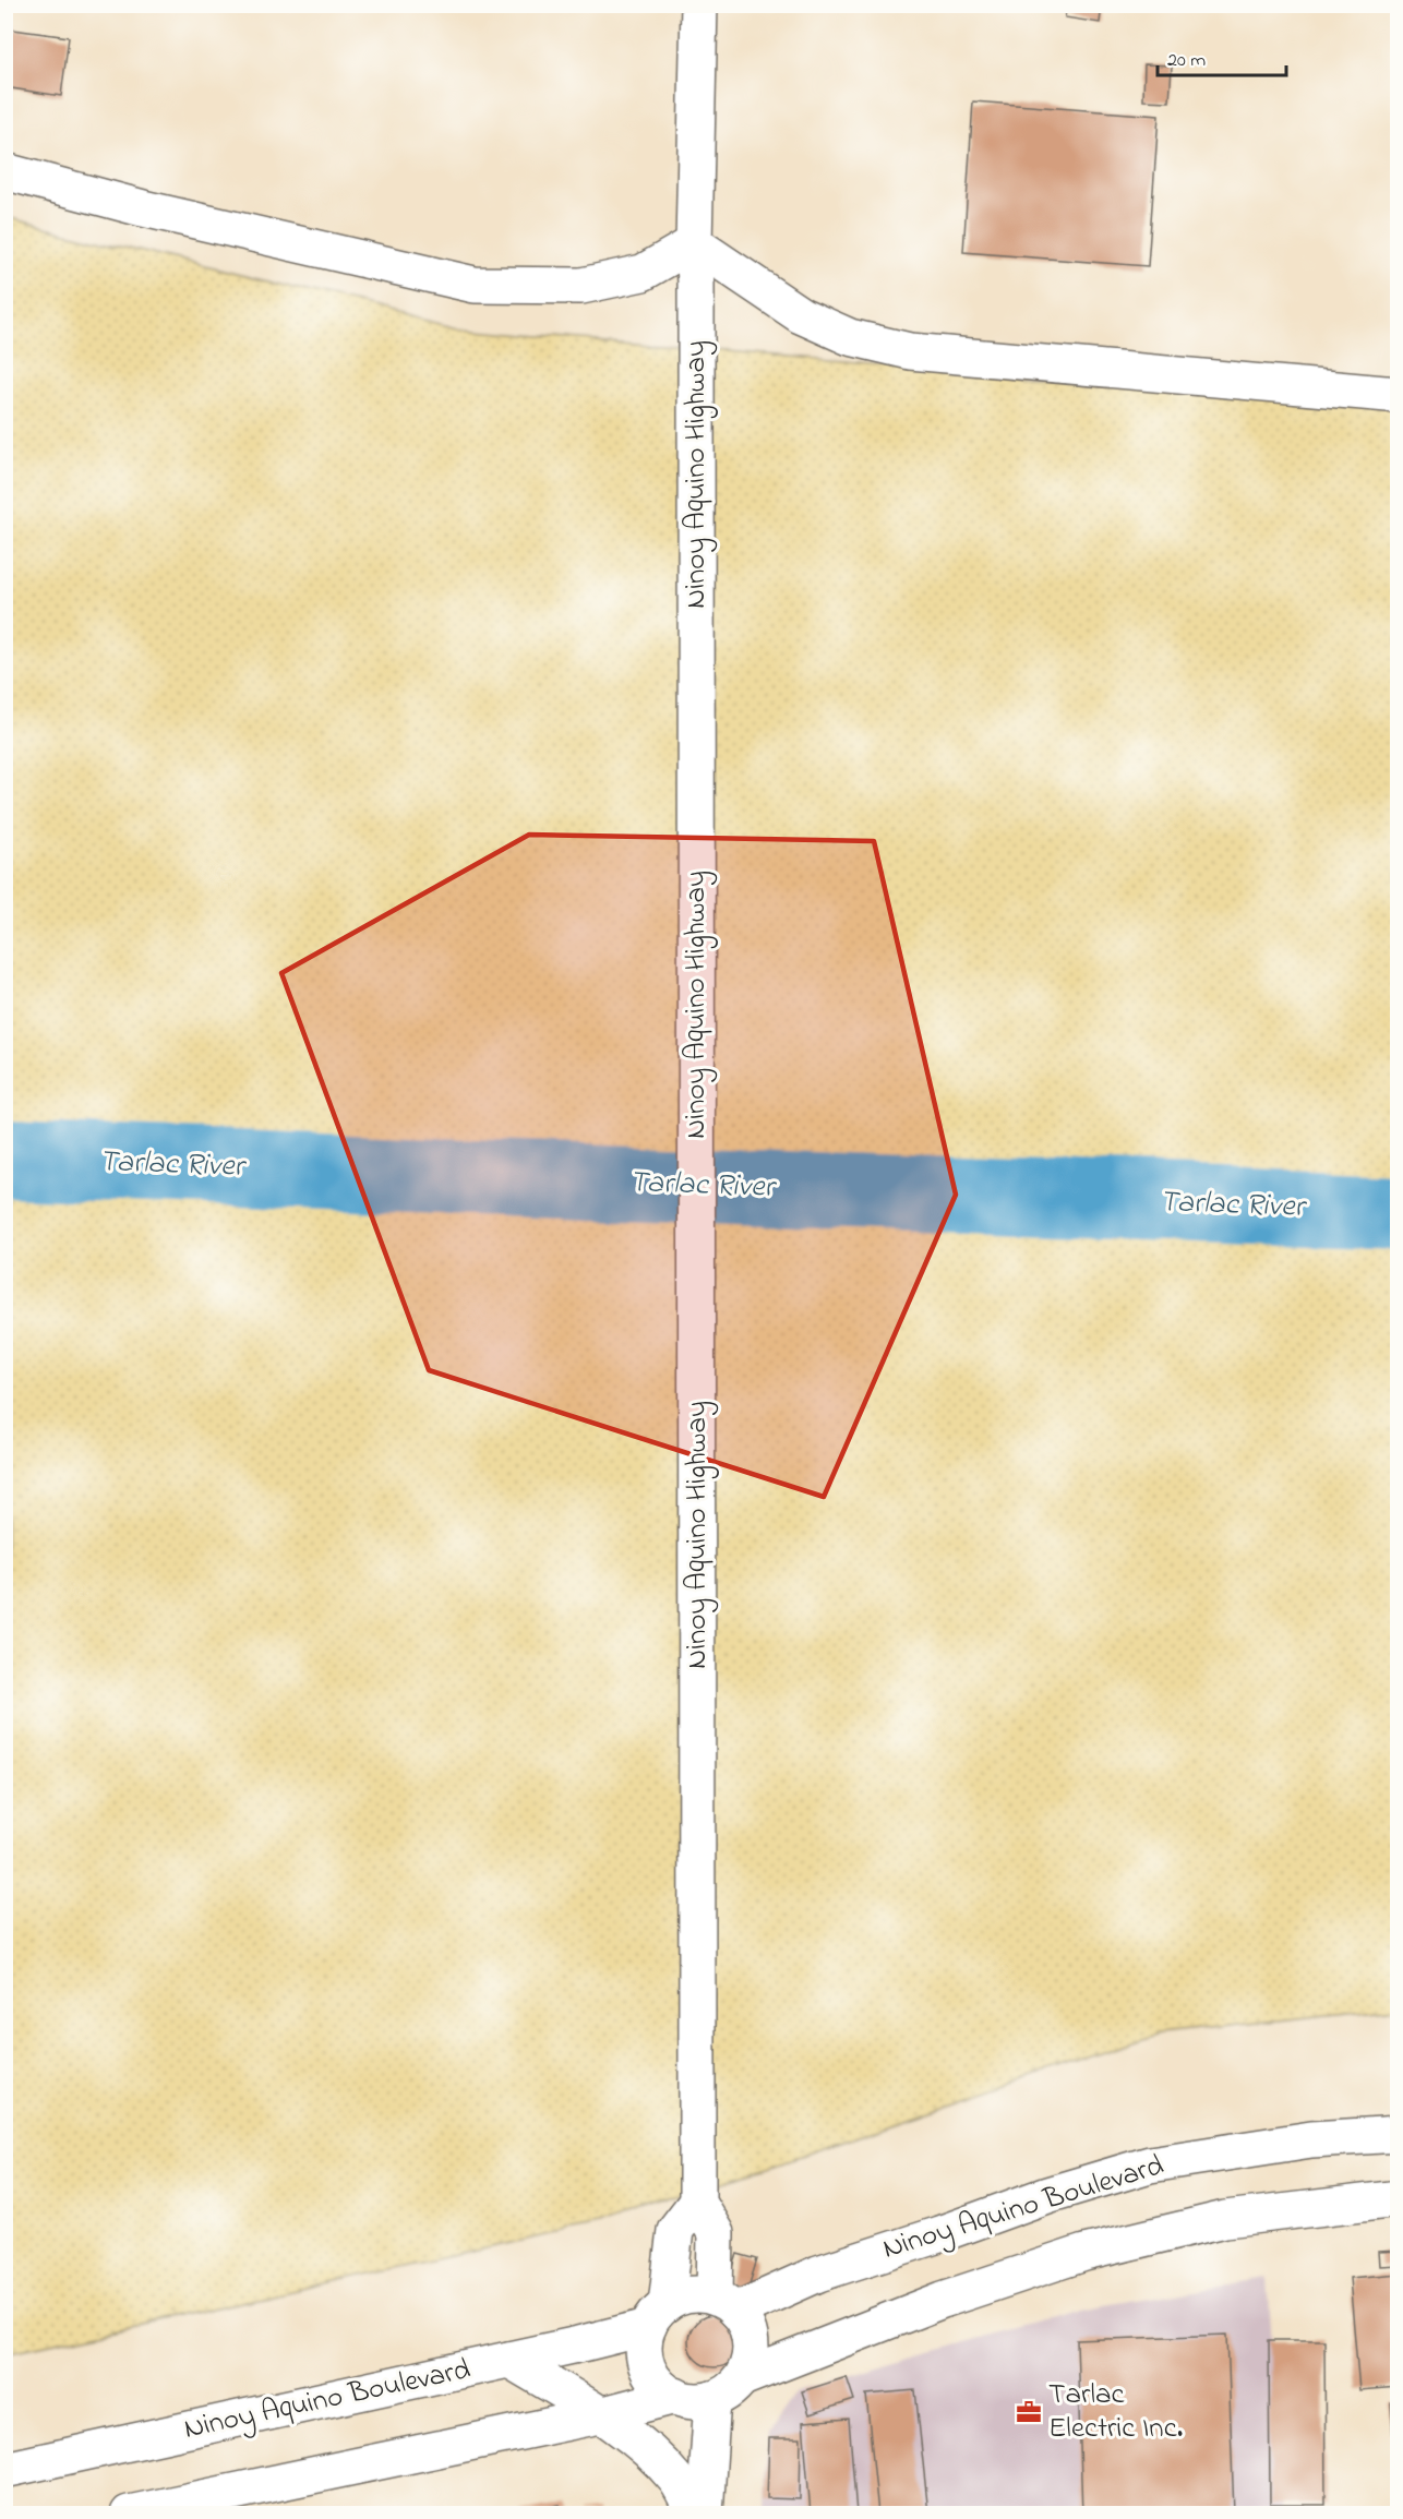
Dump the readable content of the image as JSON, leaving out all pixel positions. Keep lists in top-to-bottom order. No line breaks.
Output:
{"streets":{"main road":["Ninoy Aquino Highway","Ninoy Aquino Boulevard"]},"water":["Tarlac River"],"places":{"office":["Tarlac Electric Inc."]},"scale_bar":"20 m"}
